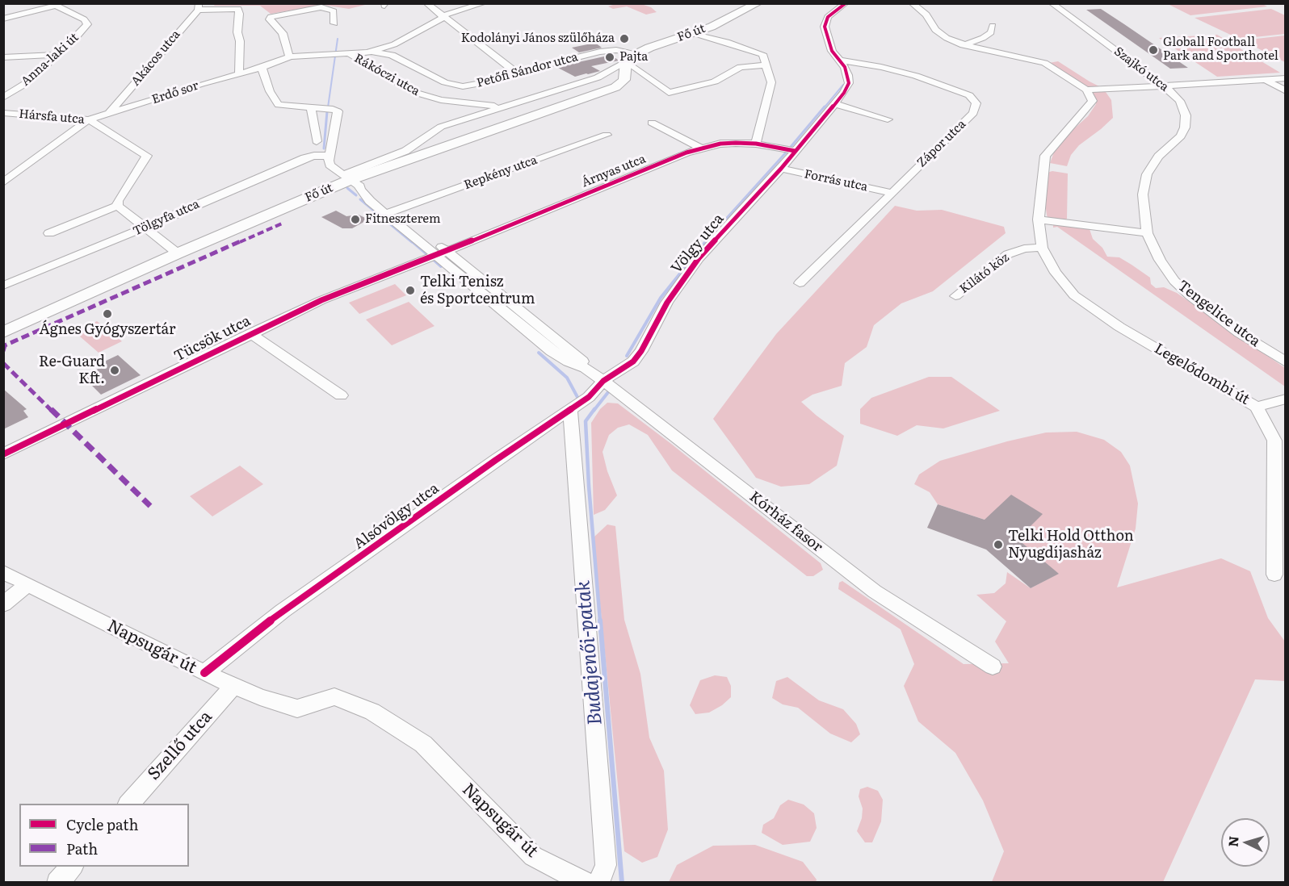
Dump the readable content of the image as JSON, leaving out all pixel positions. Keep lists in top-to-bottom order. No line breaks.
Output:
{"streets":{"main road":["Fő út"],"street":["Akácos utca","Anna-laki út","Szajkó utca","Petőfi Sándor utca","Rákóczi utca","Erdő sor","Hársfa utca","Zápor utca","Árnyas utca","Repkény utca","Forrás utca","Tölgyfa utca","Völgy utca","Kilátó köz","Tengelice utca","Tücsök utca","Legelődombi út","Alsóvölgy utca","Kórház fasor","Napsugár út","Szellő utca"]},"crossings":[["Fő út","Petőfi Sándor utca"],["Fő út","Rákóczi utca"],["Fő út","Kórház fasor"],["Akácos utca","Erdő sor"],["Szajkó utca","Tengelice utca"],["Petőfi Sándor utca","Rákóczi utca"],["Rákóczi utca","Erdő sor"],["Erdő sor","Hársfa utca"],["Zápor utca","Forrás utca"],["Árnyas utca","Tücsök utca"],["Árnyas utca","Kórház fasor"],["Repkény utca","Kórház fasor"],["Forrás utca","Völgy utca"],["Völgy utca","Alsóvölgy utca"],["Völgy utca","Kórház fasor"],["Kilátó köz","Legelődombi út"],["Tücsök utca","Kórház fasor"],["Alsóvölgy utca","Kórház fasor"],["Alsóvölgy utca","Napsugár út"],["Napsugár út","Szellő utca"]],"water":["Budajenői-patak"],"places":["Kodolányi János szülőháza","Globall Football Park and Sporthotel","Pajta","Fitneszterem","Telki Tenisz és Sportcentrum","Ágnes Gyógyszertár","Re-Guard Kft.","Telki Hold Otthon Nyugdíjasház"],"legend":["Cycle path","Path"],"north":"left"}
